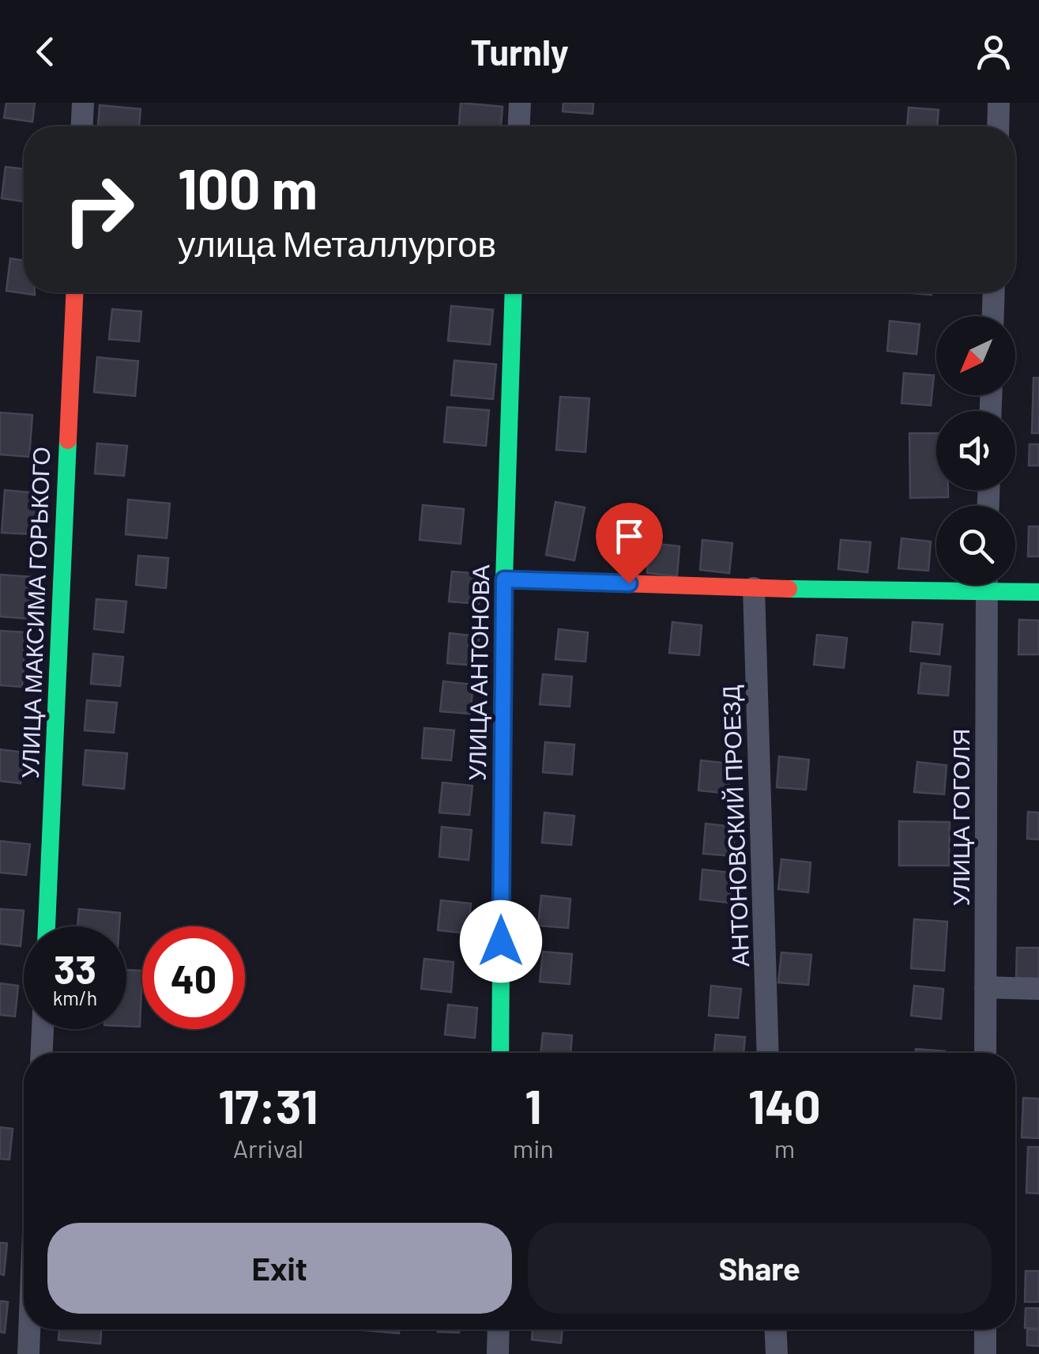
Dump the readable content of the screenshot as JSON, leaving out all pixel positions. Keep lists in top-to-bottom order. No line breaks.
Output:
{"streets":{"street":["УЛИЦА МАКСИМА ГОРЬКОГО","УЛИЦА АНТОНОВА","УЛИЦА ГОГОЛЯ","АНТОНОВСКИЙ ПРОЕЗД"]},"north":"bottom left","page":{"header":"Turnly","turn":["100 m","улица Металлургов"],"speed":"33 km/h","limit":"40","eta":["17:31","Arrival","1","min","140","m"],"buttons":["Exit","Share"]}}
